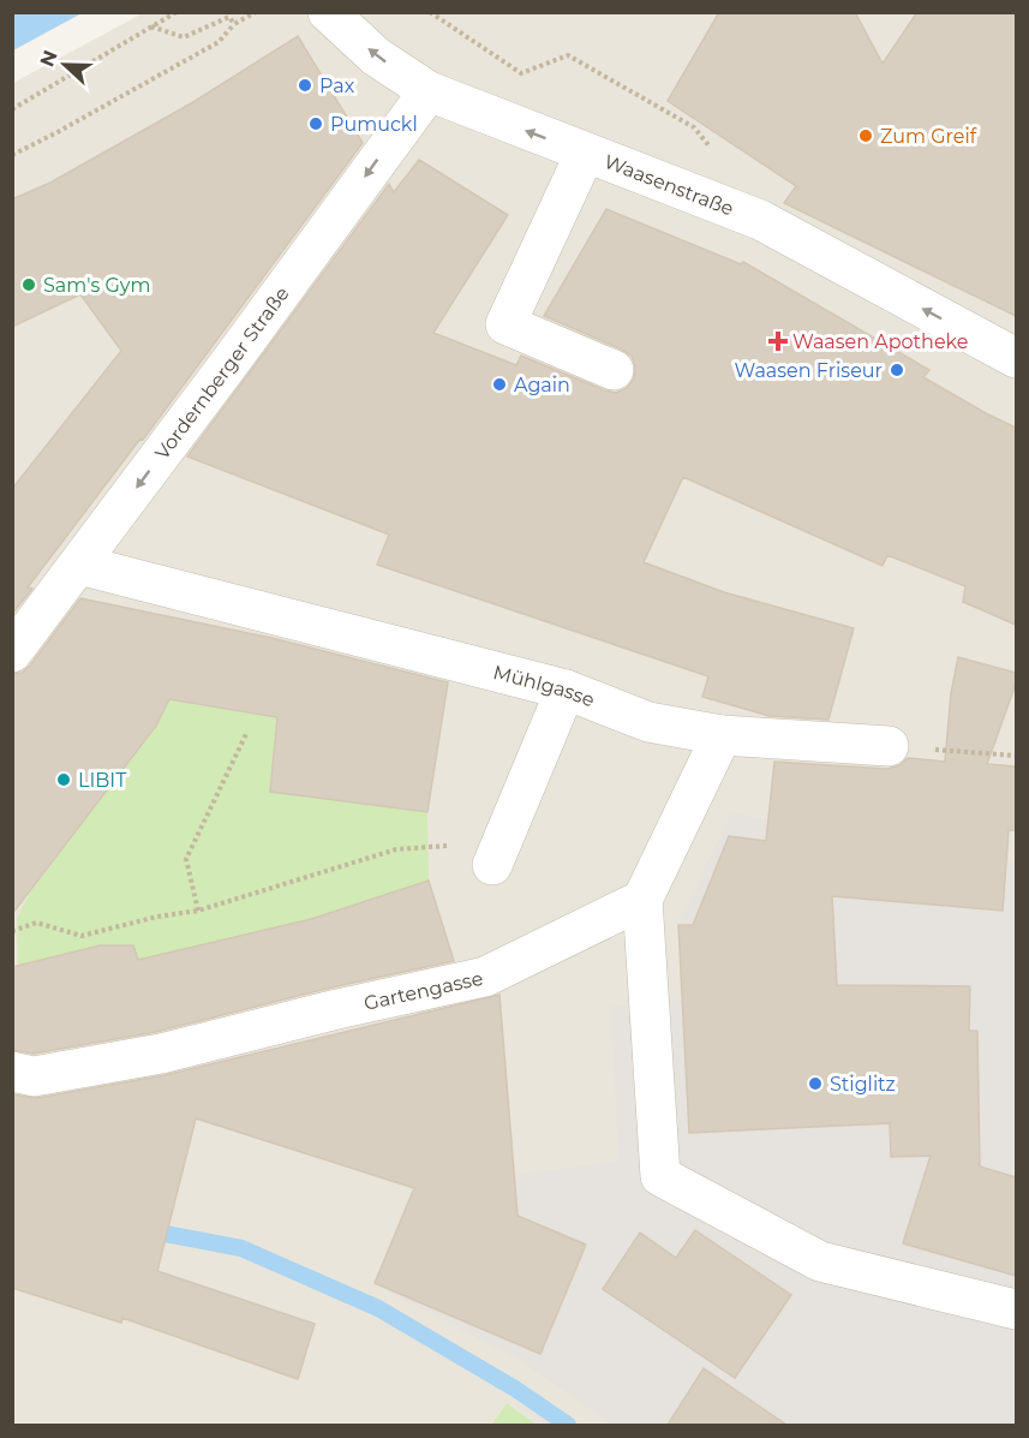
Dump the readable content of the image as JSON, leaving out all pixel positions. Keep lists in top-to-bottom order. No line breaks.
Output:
{"streets":{"street":["Waasenstraße","Vordernberger Straße","Mühlgasse","Gartengasse"]},"crossings":[["Waasenstraße","Vordernberger Straße"],["Vordernberger Straße","Mühlgasse"]],"one_way":["Waasenstraße","Vordernberger Straße"],"places":{"other":["Pax","Pumuckl","Zum Greif","Sam's Gym","Waasen Friseur","Again","LIBIT","Stiglitz"],"health":["Waasen Apotheke"]},"north":"left"}
